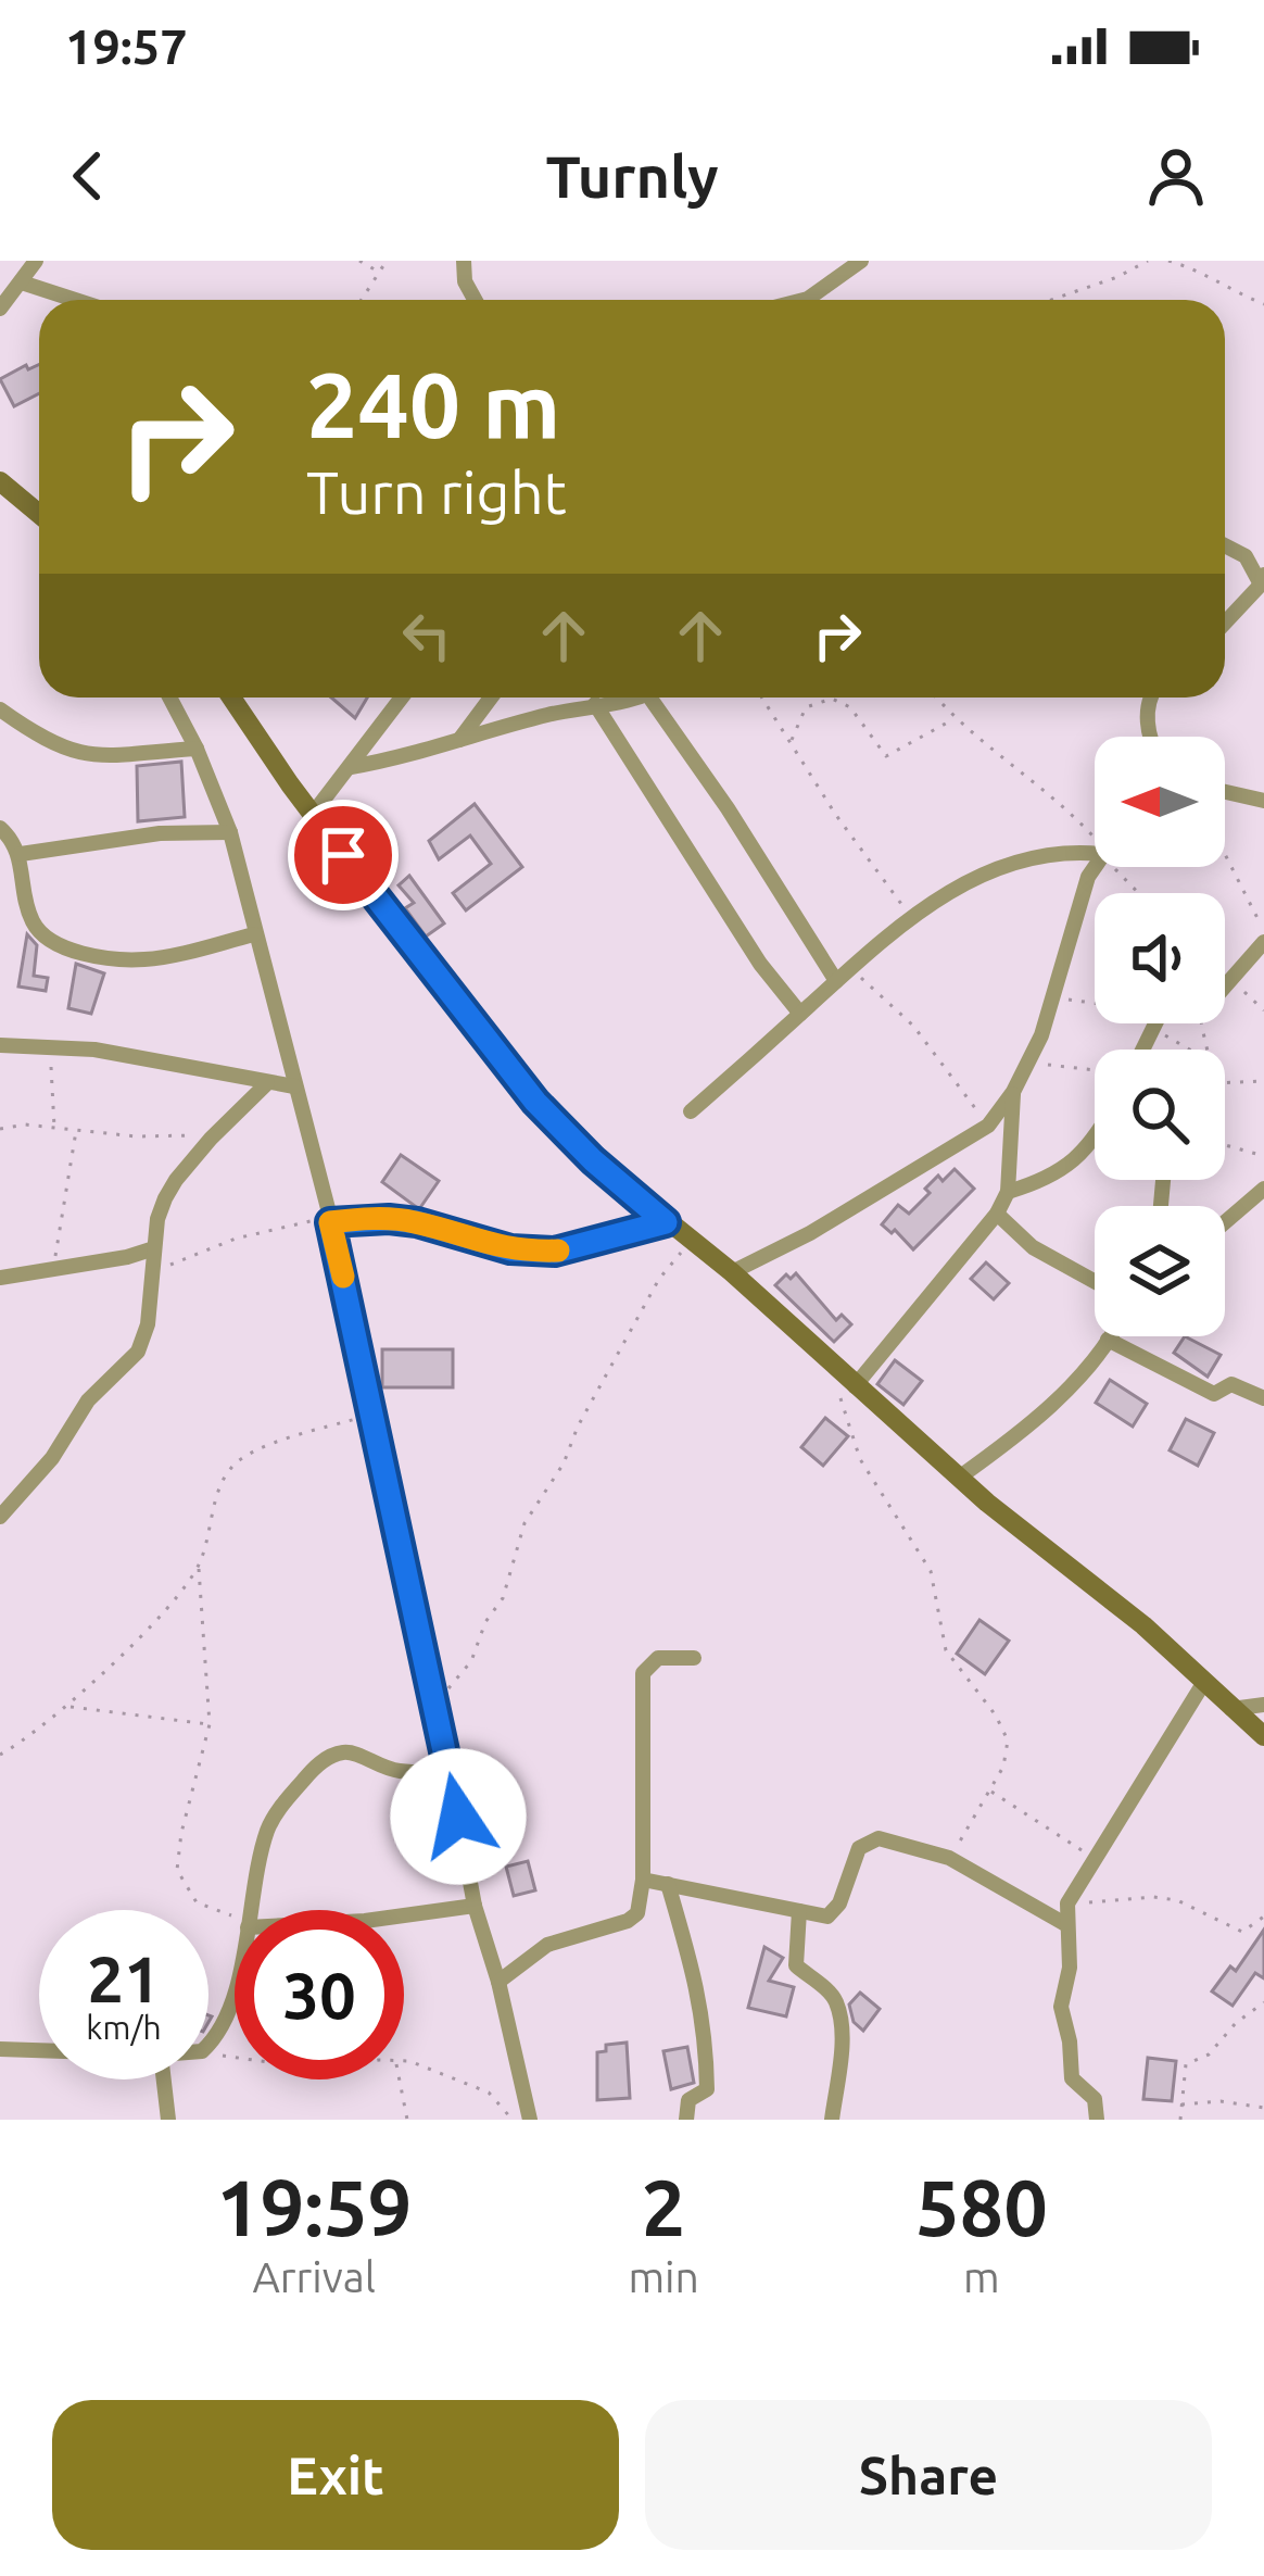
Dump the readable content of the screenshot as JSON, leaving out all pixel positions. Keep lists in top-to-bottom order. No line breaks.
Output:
{"north":"left","page":{"status":"19:57","header":"Turnly","turn":["240 m","Turn right"],"speed":"21 km/h","limit":"30","eta":["19:59","Arrival","2","min","580","m"],"buttons":["Exit","Share"]}}
